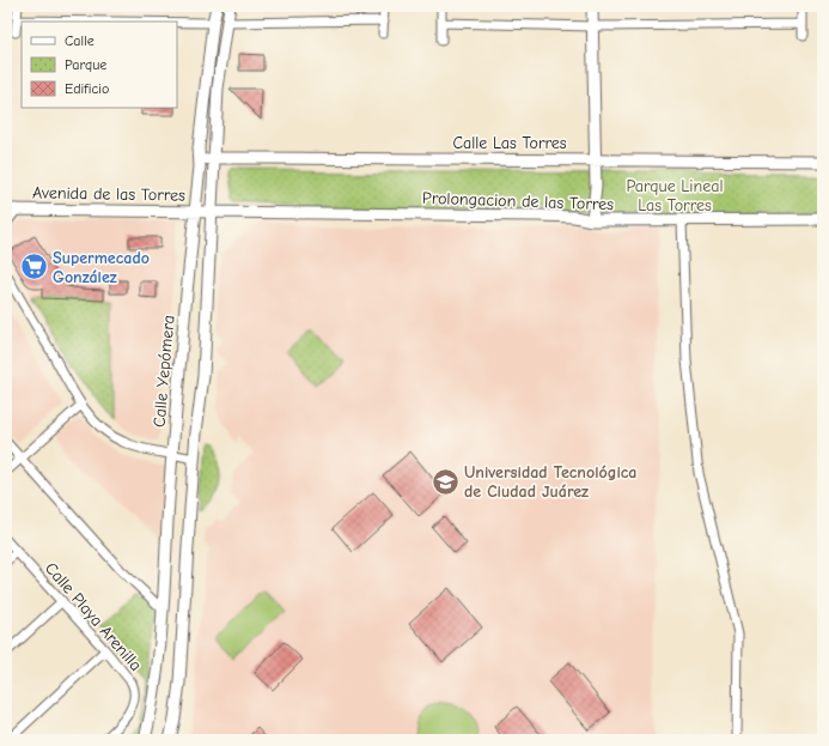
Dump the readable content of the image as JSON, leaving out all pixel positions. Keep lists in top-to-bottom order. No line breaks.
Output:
{"streets":{"main road":["Calle Las Torres","Avenida de las Torres","Prolongacion de las Torres","Calle Yepómera"],"street":["Calle Playa Arenilla"]},"crossings":[["Avenida de las Torres","Prolongacion de las Torres"],["Avenida de las Torres","Calle Yepómera"]],"parks":["Parque Lineal Las Torres"],"places":{"supermarket":["Supermecado González"],"school or university":["Universidad Tecnológica de Ciudad Juárez"]},"legend":["Calle","Parque","Edificio"]}
